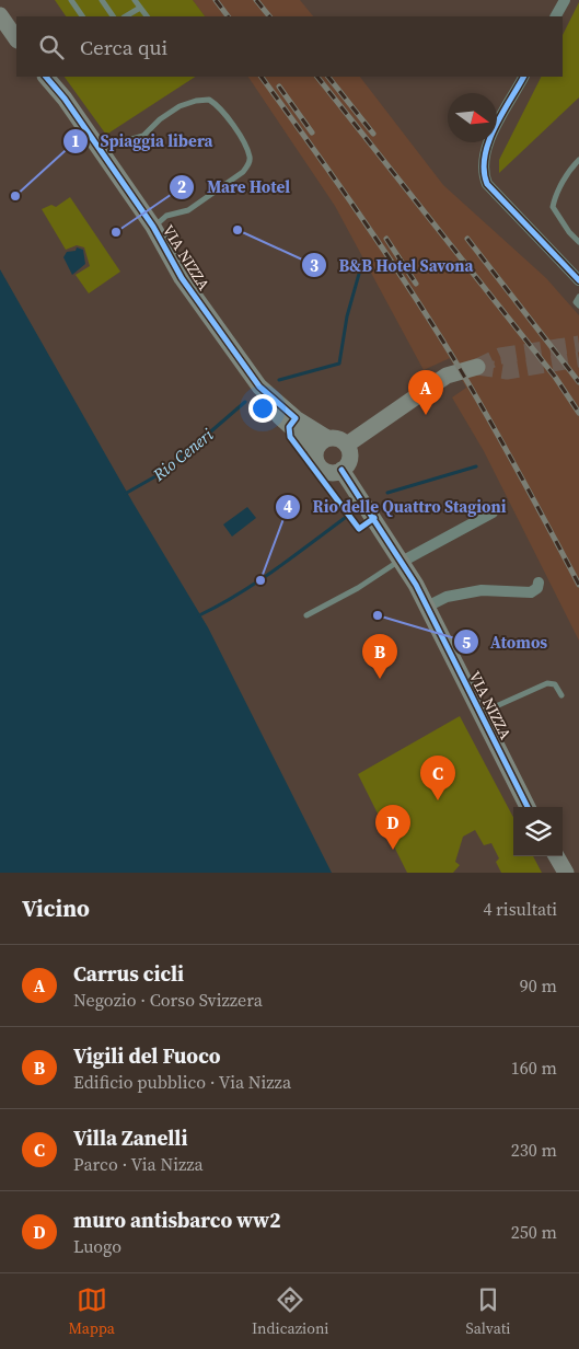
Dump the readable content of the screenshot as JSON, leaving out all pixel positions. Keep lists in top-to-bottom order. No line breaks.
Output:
{"streets":{"main road":["VIA NIZZA"]},"water":["Rio Ceneri"],"places":["Spiaggia libera","B&B Hotel Savona","Mare Hotel","Rio delle Quattro Stagioni","Atomos"],"north":"right","page":{"search":"Cerca qui","pins":["A","B","C","D"],"heading":["Vicino","4 risultati"],"list":[{"mark":"A","name":"Carrus cicli","note":"Negozio · Corso Svizzera","value":"90 m"},{"mark":"B","name":"Vigili del Fuoco","note":"Edificio pubblico · Via Nizza","value":"160 m"},{"mark":"C","name":"Villa Zanelli","note":"Parco · Via Nizza","value":"230 m"},{"mark":"D","name":"muro antisbarco ww2","note":"Luogo","value":"250 m"}],"nav":["Mappa","Indicazioni","Salvati"]}}
